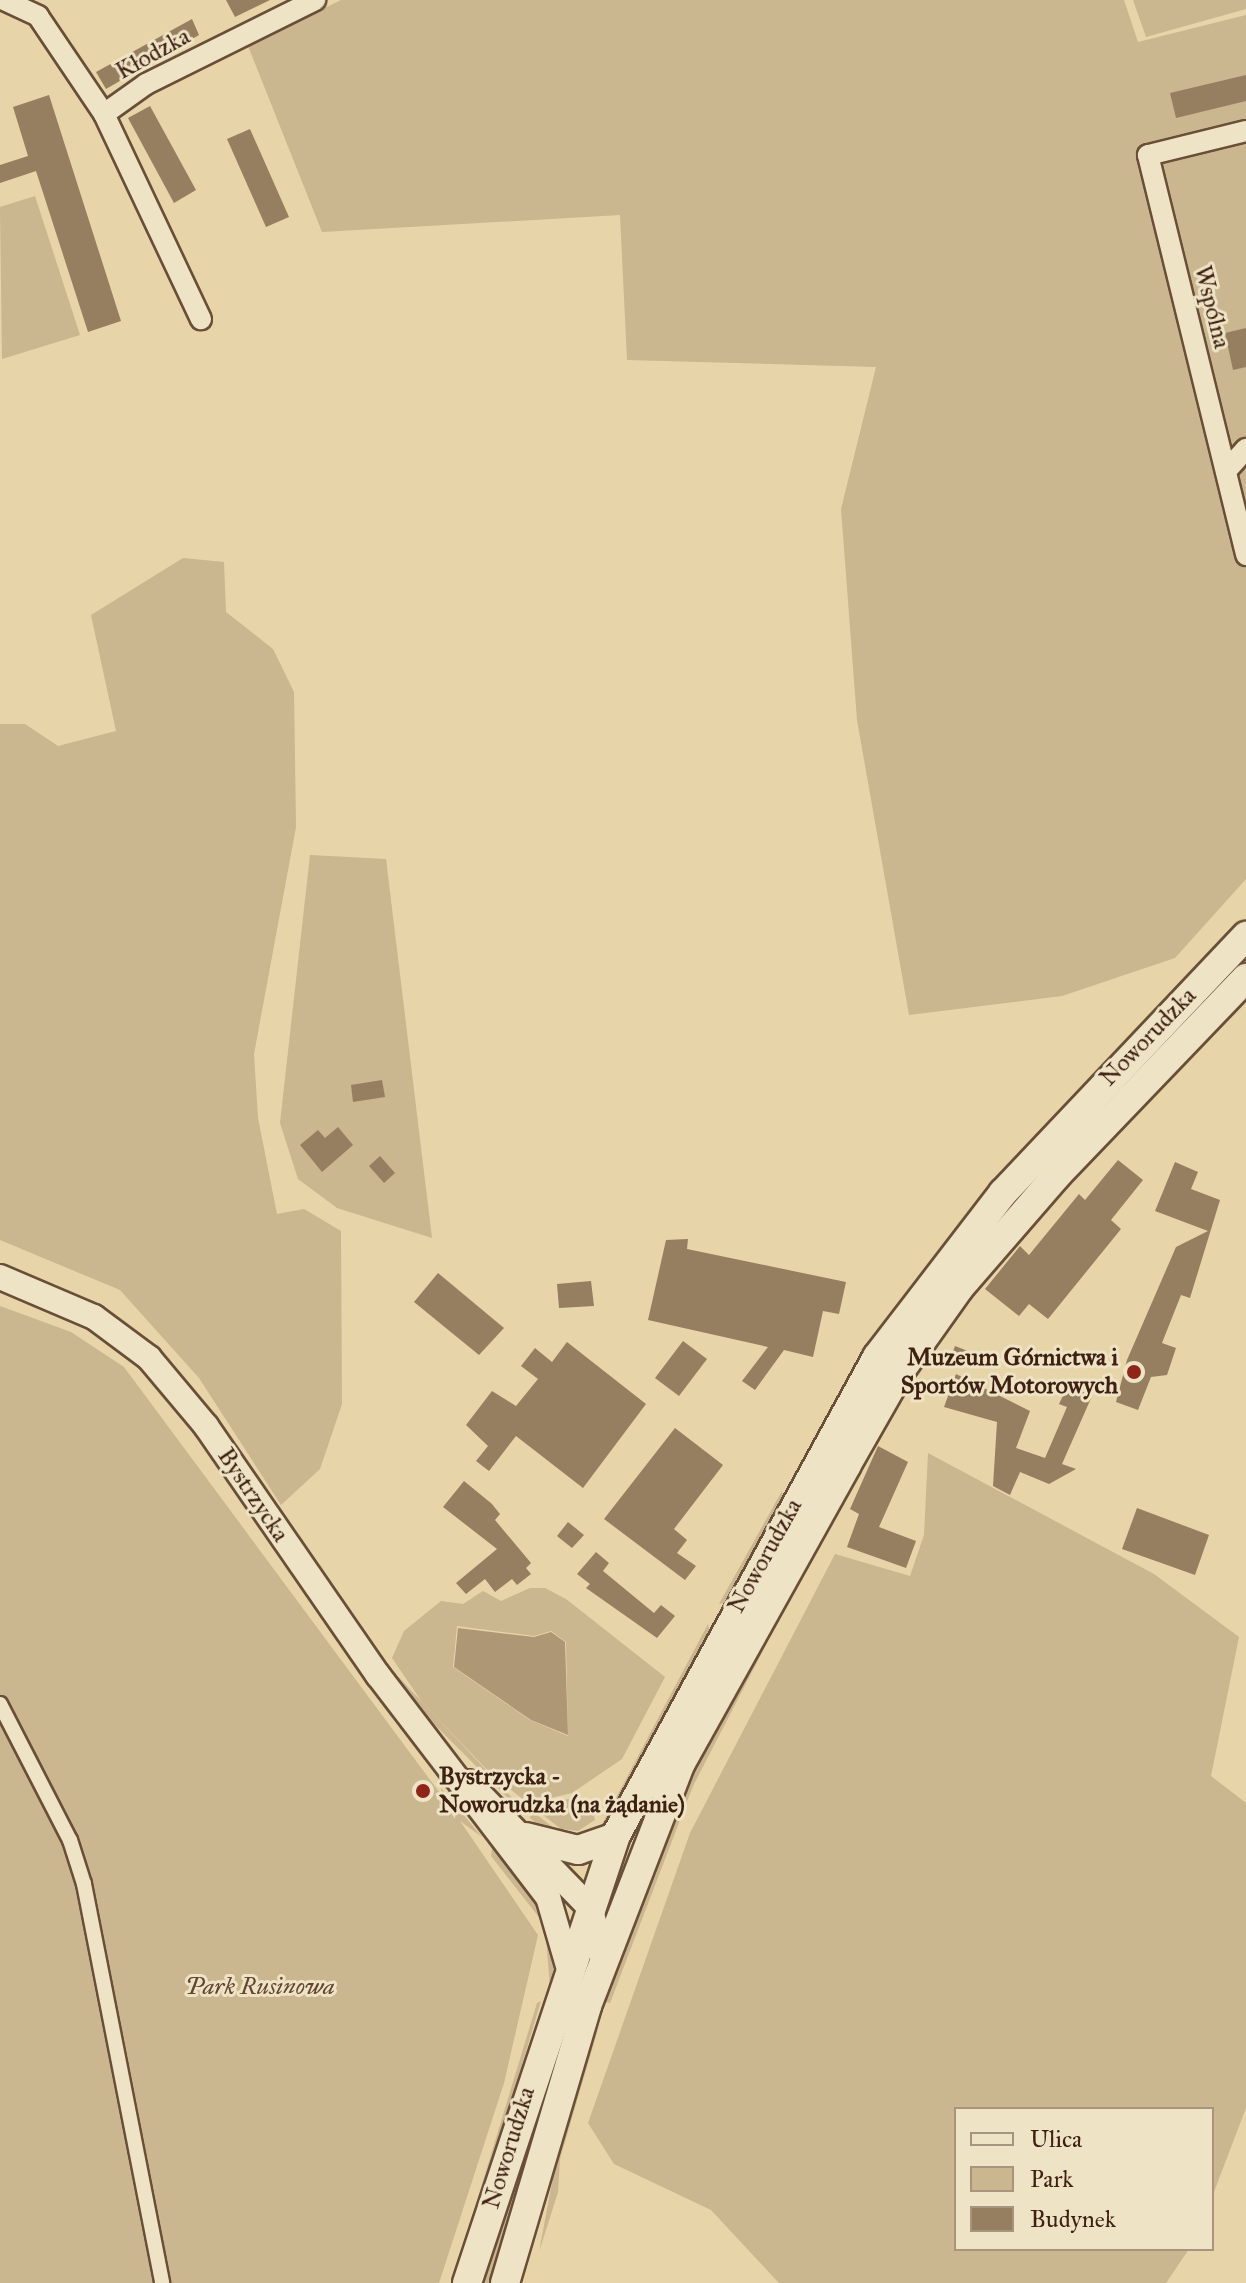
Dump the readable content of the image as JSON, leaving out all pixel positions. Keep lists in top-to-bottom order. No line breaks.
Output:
{"streets":{"main road":["Noworudzka"],"street":["Kłodzka","Wspólna","Bystrzycka"]},"crossings":[["Noworudzka","Bystrzycka"]],"parks":["Park Rusinowa"],"places":["Muzeum Górnictwa i Sportów Motorowych","Bystrzycka - Noworudzka (na żądanie)"],"legend":["Ulica","Park","Budynek"]}
